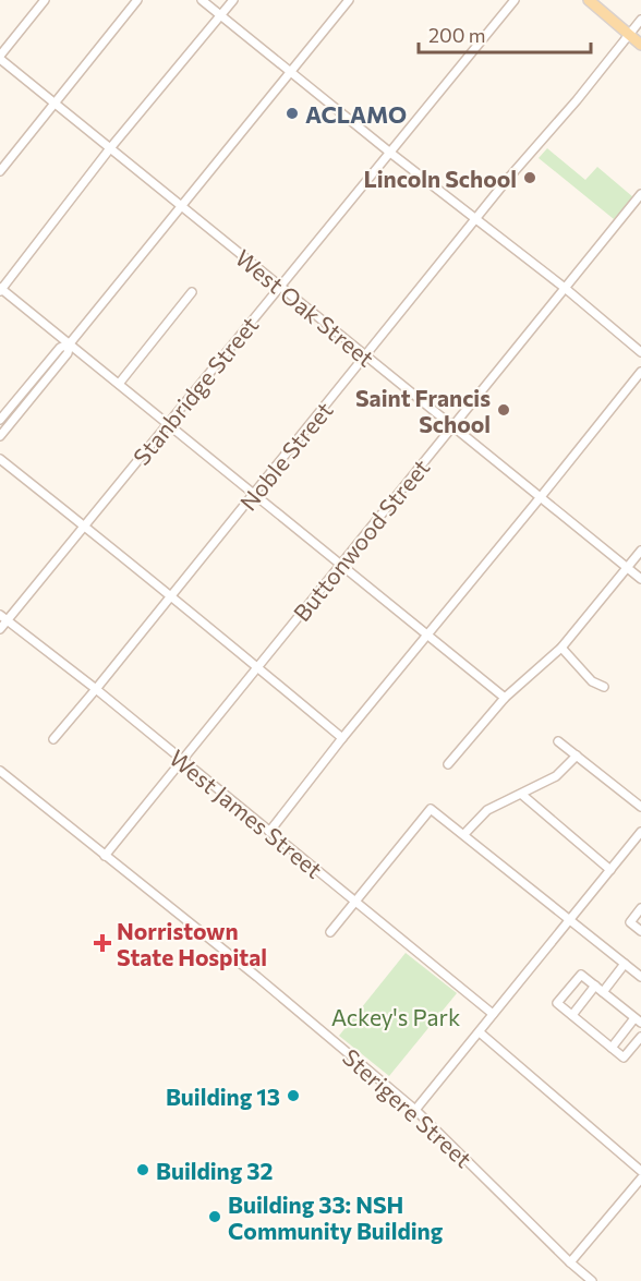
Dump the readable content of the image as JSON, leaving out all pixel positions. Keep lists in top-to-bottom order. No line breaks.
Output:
{"streets":{"street":["West Oak Street","Stanbridge Street","Noble Street","Buttonwood Street","West James Street","Sterigere Street"]},"crossings":[["West Oak Street","Stanbridge Street"],["West Oak Street","Noble Street"],["West Oak Street","Buttonwood Street"],["Stanbridge Street","West James Street"],["Noble Street","West James Street"],["Buttonwood Street","West James Street"],["Buttonwood Street","Sterigere Street"]],"parks":["Ackey's Park"],"places":{"other":["ACLAMO","Lincoln School","Saint Francis School","Building 13","Building 32","Building 33: NSH Community Building"],"health":["Norristown State Hospital"]},"scale_bar":"200 m"}
